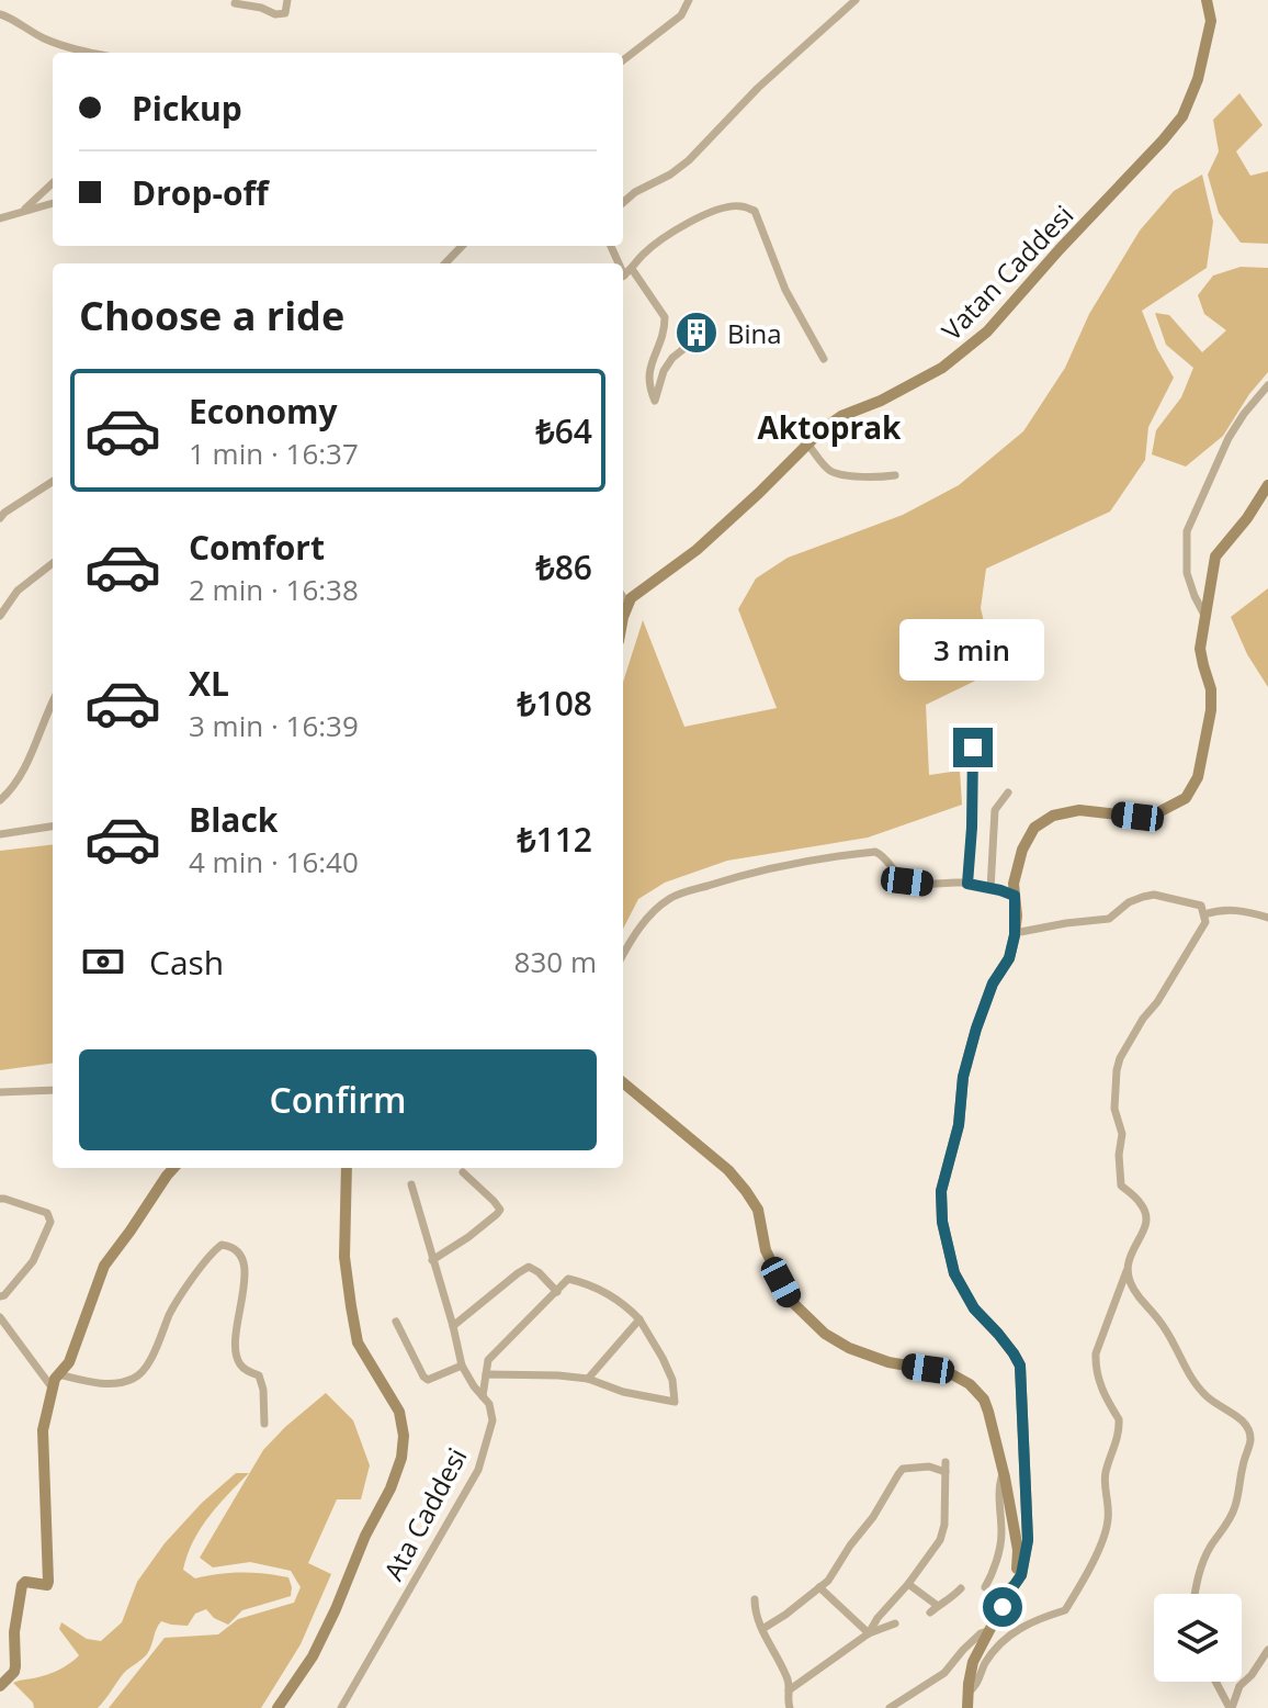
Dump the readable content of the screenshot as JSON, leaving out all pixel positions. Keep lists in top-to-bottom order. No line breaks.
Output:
{"streets":{"street":["Vatan Caddesi","Ata Caddesi"]},"districts":["Aktoprak"],"places":{"building":["Bina"]},"page":{"banner":["Pickup","Drop-off"],"heading":"Choose a ride","list":[{"name":"Economy","note":"1 min · 16:37","value":"₺64"},{"name":"Comfort","note":"2 min · 16:38","value":"₺86"},{"name":"XL","note":"3 min · 16:39","value":"₺108"},{"name":"Black","note":"4 min · 16:40","value":"₺112"}],"bubble":"3 min","pay":["Cash","830 m"],"buttons":"Confirm"}}
